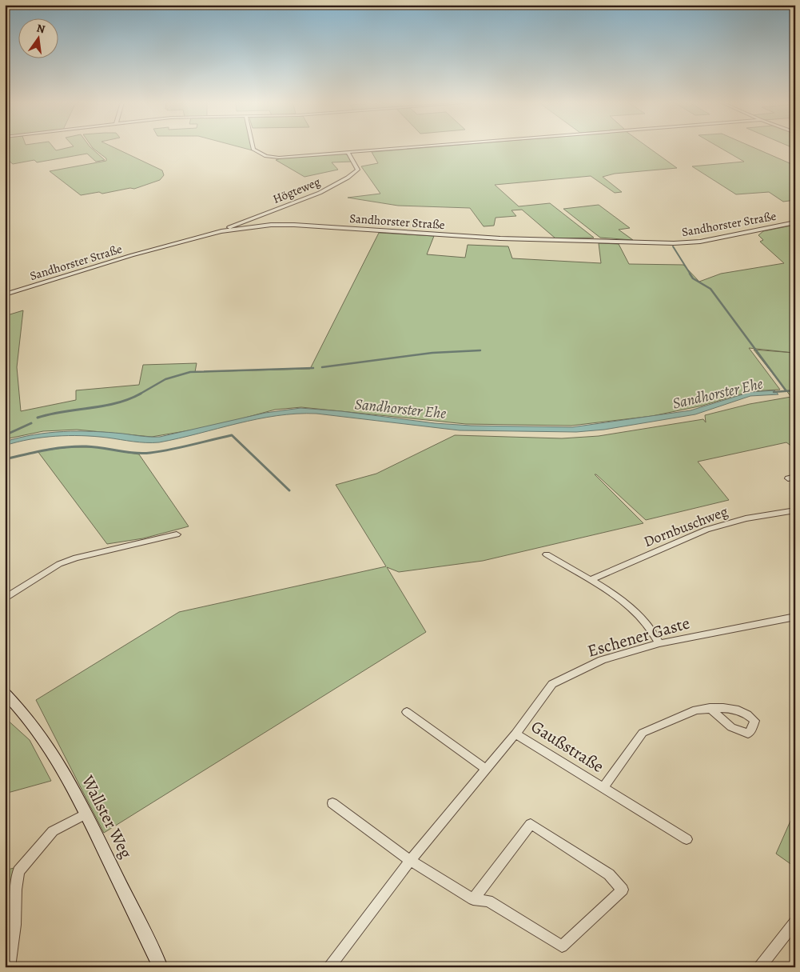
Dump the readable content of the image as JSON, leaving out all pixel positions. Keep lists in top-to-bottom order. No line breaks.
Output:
{"streets":{"street":["Högteweg","Sandhorster Straße","Dornbuschweg","Eschener Gaste","Gaußstraße","Wallster Weg"]},"crossings":[["Högteweg","Sandhorster Straße"],["Eschener Gaste","Gaußstraße"]],"water":["Sandhorster Ehe"],"north":"top"}
